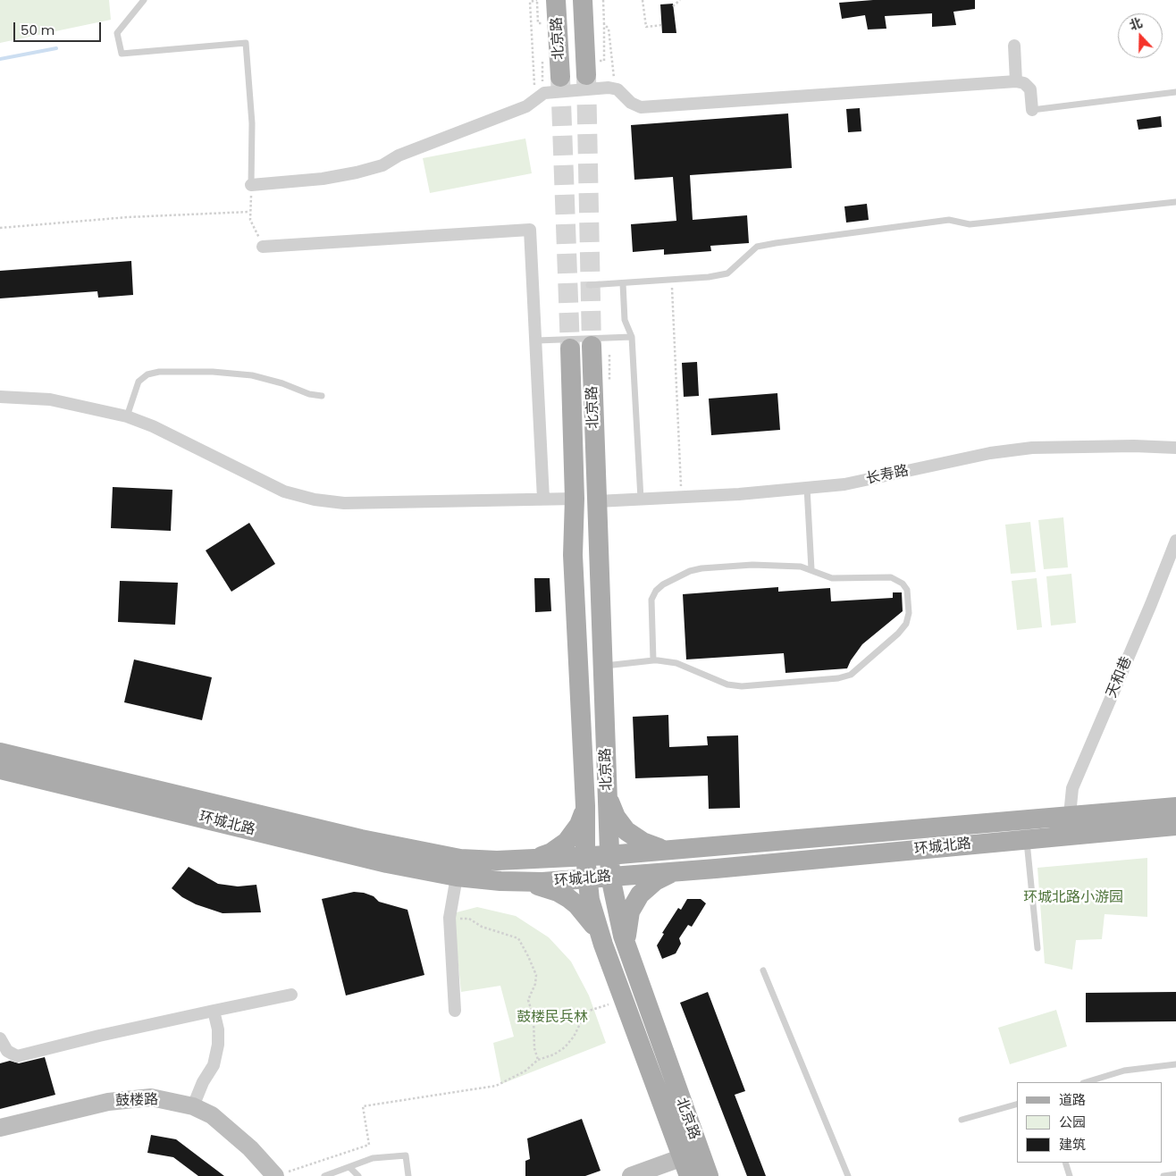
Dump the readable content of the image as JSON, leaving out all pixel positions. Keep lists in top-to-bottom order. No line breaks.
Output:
{"streets":{"main road":["北京路","环城北路","鼓楼路"],"street":["长寿路","天和巷"]},"crossings":[["北京路","长寿路"],["北京路","环城北路"],["天和巷","环城北路"]],"parks":["环城北路小游园","鼓楼民兵林"],"legend":["道路","公园","建筑"],"scale_bar":"50 m","north":"top"}
